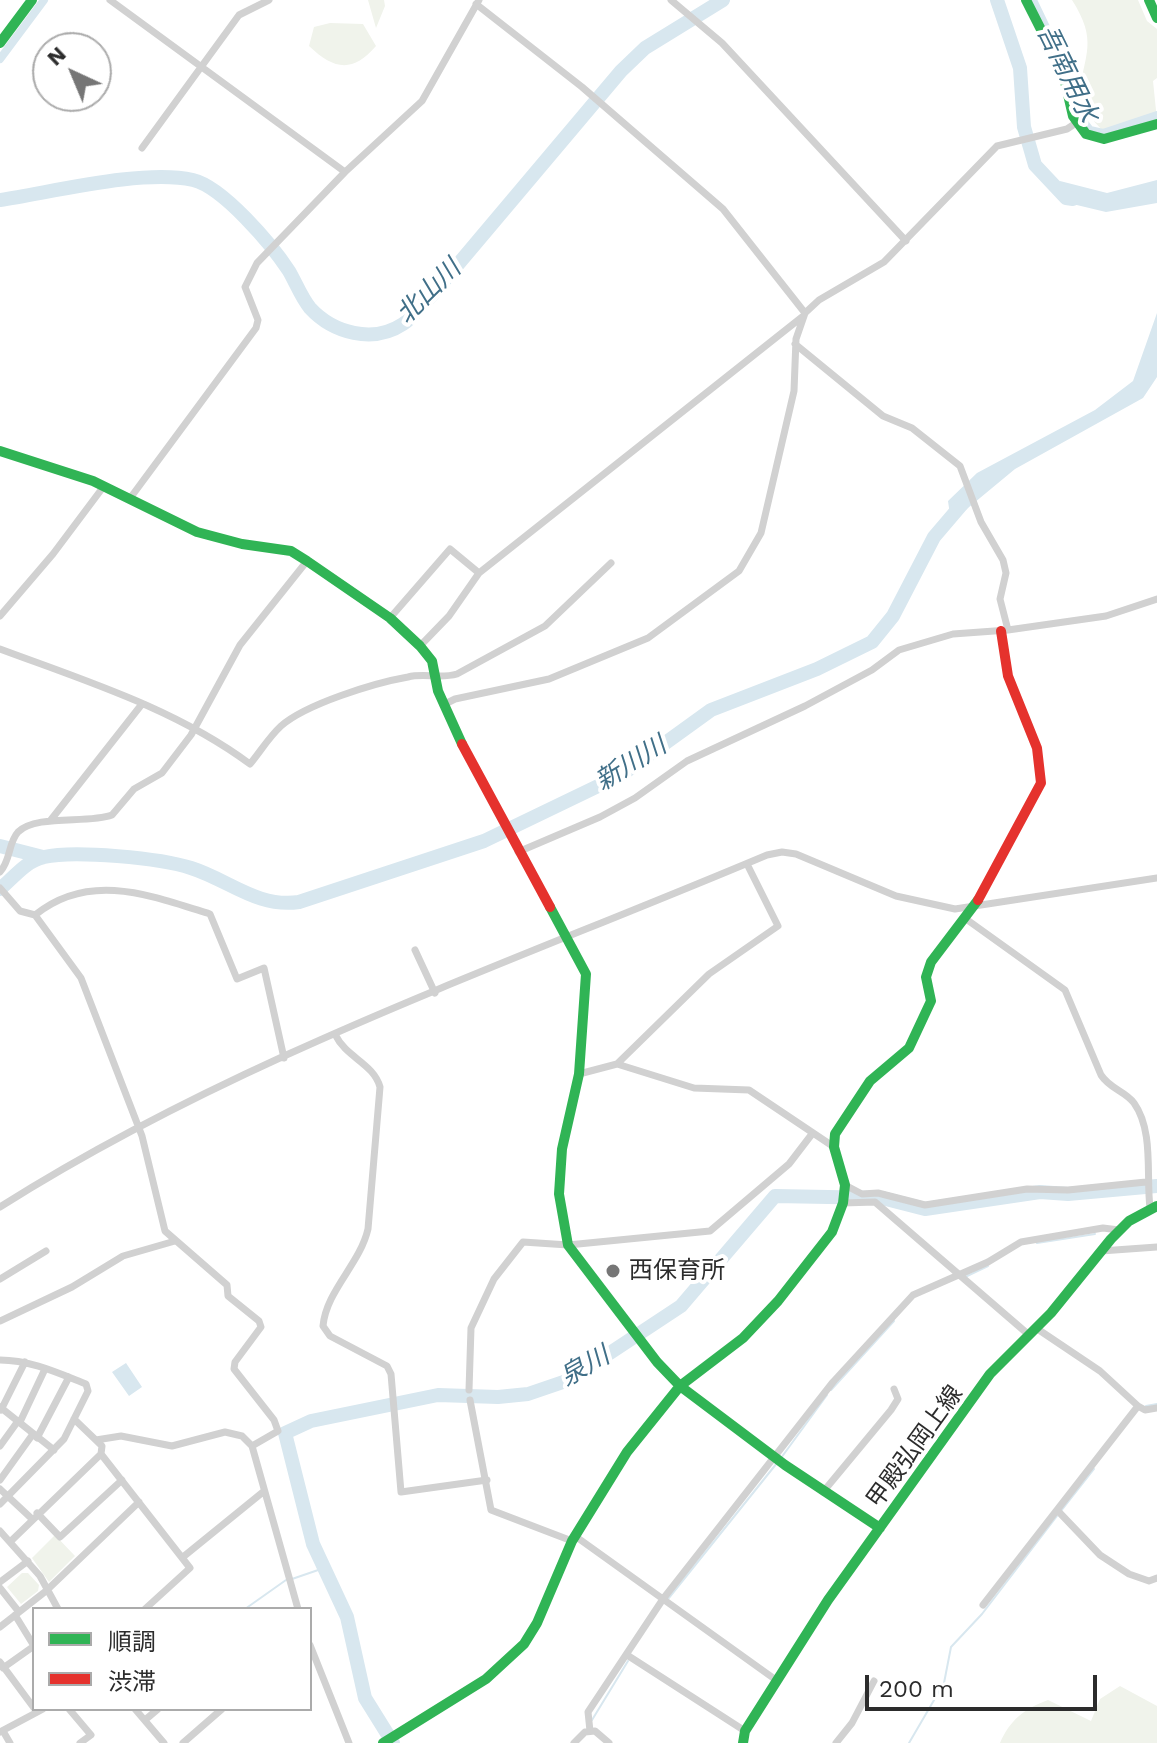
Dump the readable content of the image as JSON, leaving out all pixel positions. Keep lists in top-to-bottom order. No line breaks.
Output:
{"streets":{"street":["甲殿弘岡上線"]},"water":["吾南用水","北山川","新川川","泉川"],"places":["西保育所"],"legend":["順調","渋滞"],"scale_bar":"200 m","north":"top left"}
